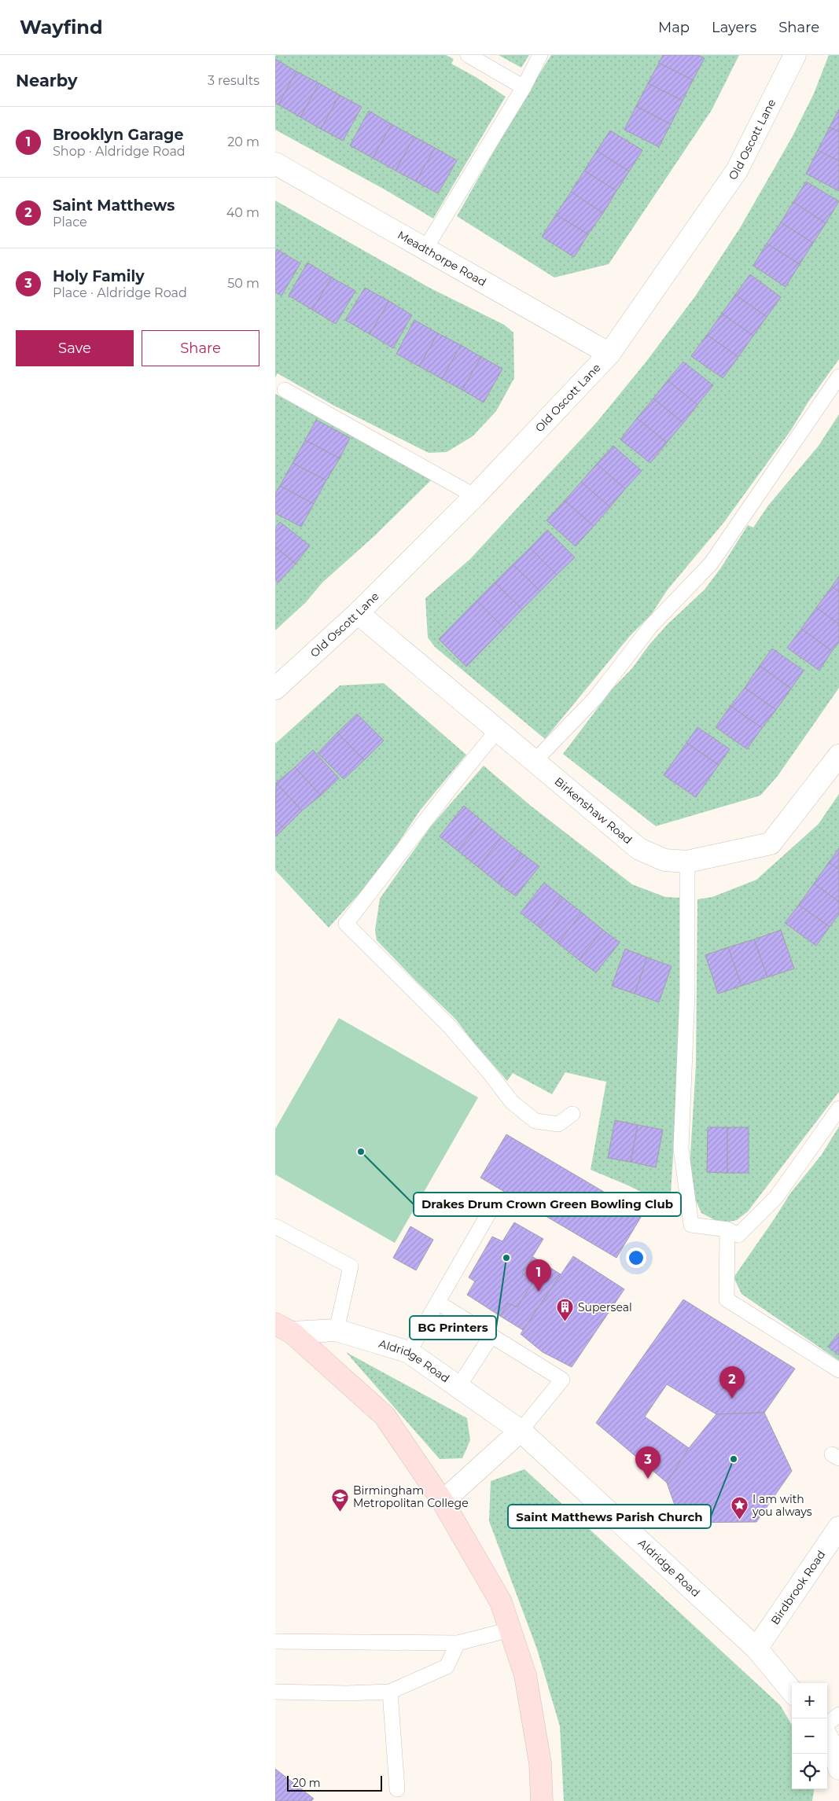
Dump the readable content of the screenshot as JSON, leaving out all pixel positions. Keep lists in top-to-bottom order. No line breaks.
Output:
{"streets":{"street":["Old Oscott Lane","Meadthorpe Road","Birkenshaw Road","Aldridge Road","Birdbrook Road"]},"crossings":[["Old Oscott Lane","Meadthorpe Road"],["Old Oscott Lane","Birkenshaw Road"],["Aldridge Road","Birdbrook Road"]],"places":{"other":["Drakes Drum Crown Green Bowling Club","BG Printers","Saint Matthews Parish Church"],"building":["Superseal"],"school or university":["Birmingham Metropolitan College"],"place":["I am with you always"]},"scale_bar":"20 m","page":{"header":"Wayfind","nav":["Map","Layers","Share"],"heading":["Nearby","3 results"],"list":[{"mark":"1","name":"Brooklyn Garage","note":"Shop · Aldridge Road","value":"20 m"},{"mark":"2","name":"Saint Matthews","note":"Place","value":"40 m"},{"mark":"3","name":"Holy Family","note":"Place · Aldridge Road","value":"50 m"}],"buttons":["Save","Share"],"pins":["1","2","3"],"map_buttons":["+","−"],"scale":"20 m"}}
